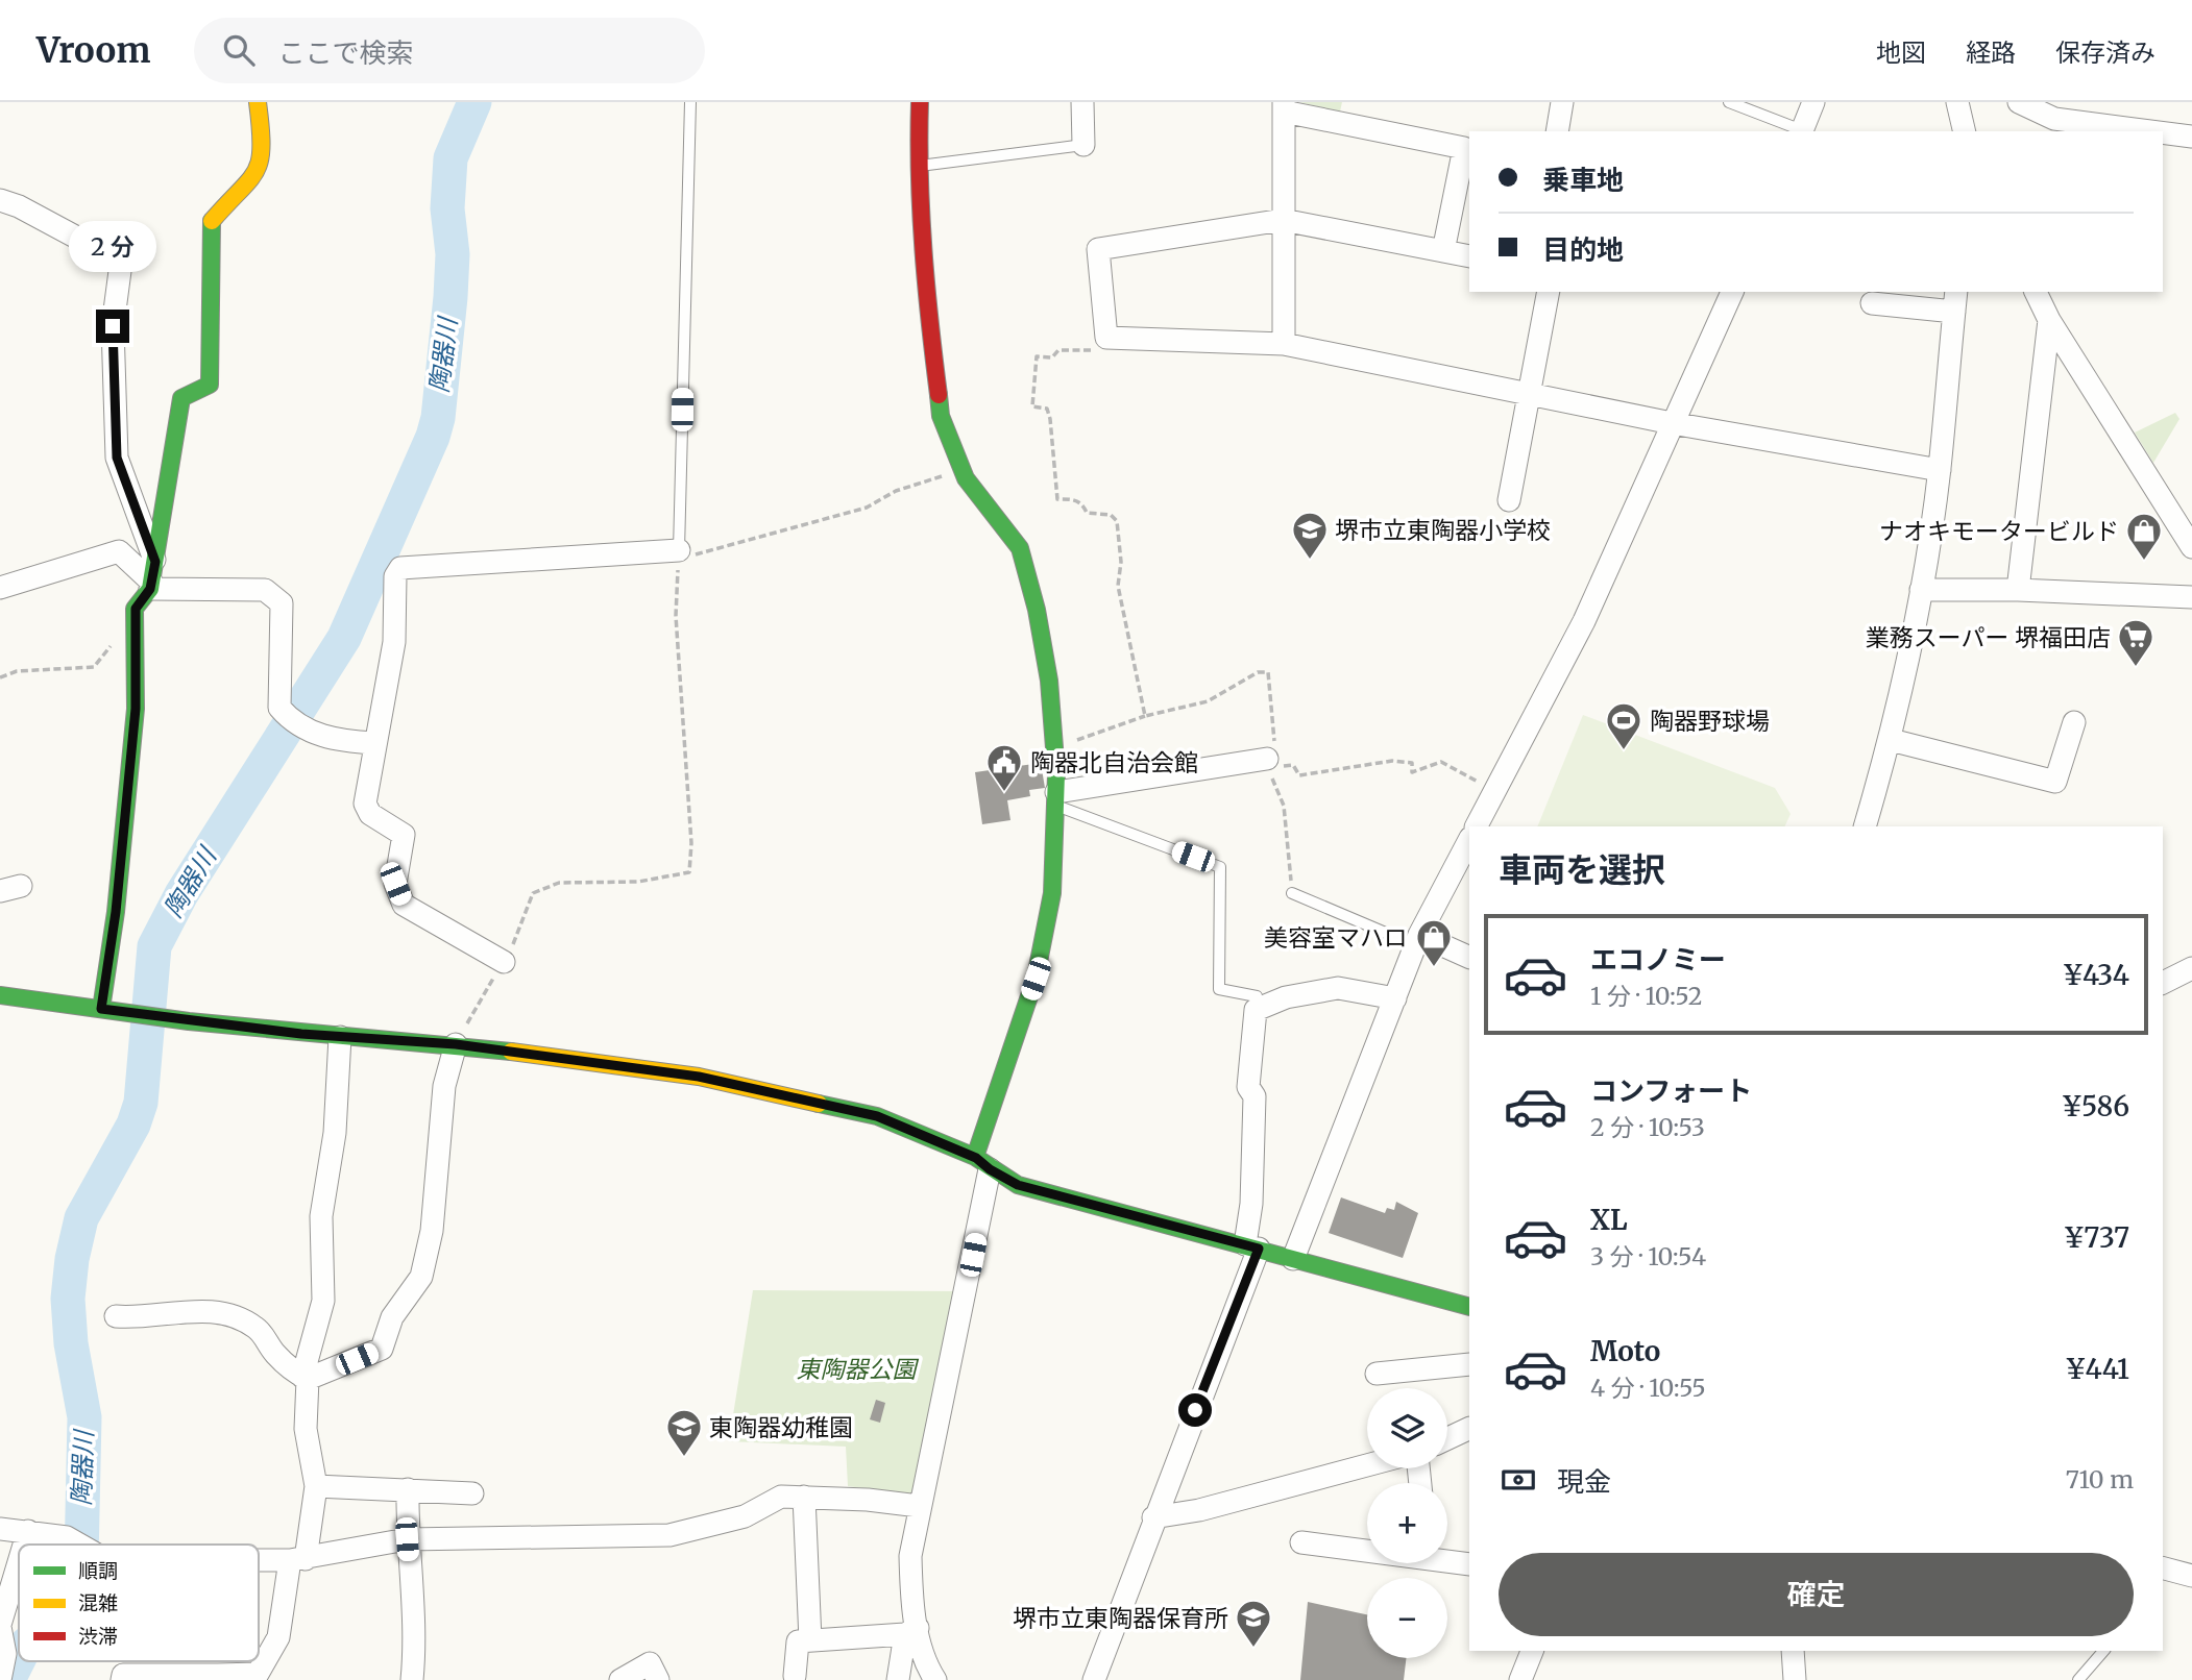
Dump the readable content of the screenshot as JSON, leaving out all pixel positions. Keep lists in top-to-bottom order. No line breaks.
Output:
{"water":["陶器川"],"parks":["東陶器公園"],"places":{"school or university":["堺市立東陶器小学校","東陶器幼稚園","堺市立東陶器保育所"],"shop":["ナオキモータービルド","美容室マハロ"],"supermarket":["業務スーパー 堺福田店"],"sports":["陶器野球場"],"public building":["陶器北自治会館"]},"legend":["順調","混雑","渋滞"],"page":{"header":"Vroom","search":"ここで検索","nav":["地図","経路","保存済み"],"banner":["乗車地","目的地"],"bubble":"2 分","heading":"車両を選択","list":[{"name":"エコノミー","note":"1 分 · 10:52","value":"¥434"},{"name":"コンフォート","note":"2 分 · 10:53","value":"¥586"},{"name":"XL","note":"3 分 · 10:54","value":"¥737"},{"name":"Moto","note":"4 分 · 10:55","value":"¥441"}],"map_buttons":["+","−"],"pay":["現金","710 m"],"buttons":"確定"}}
